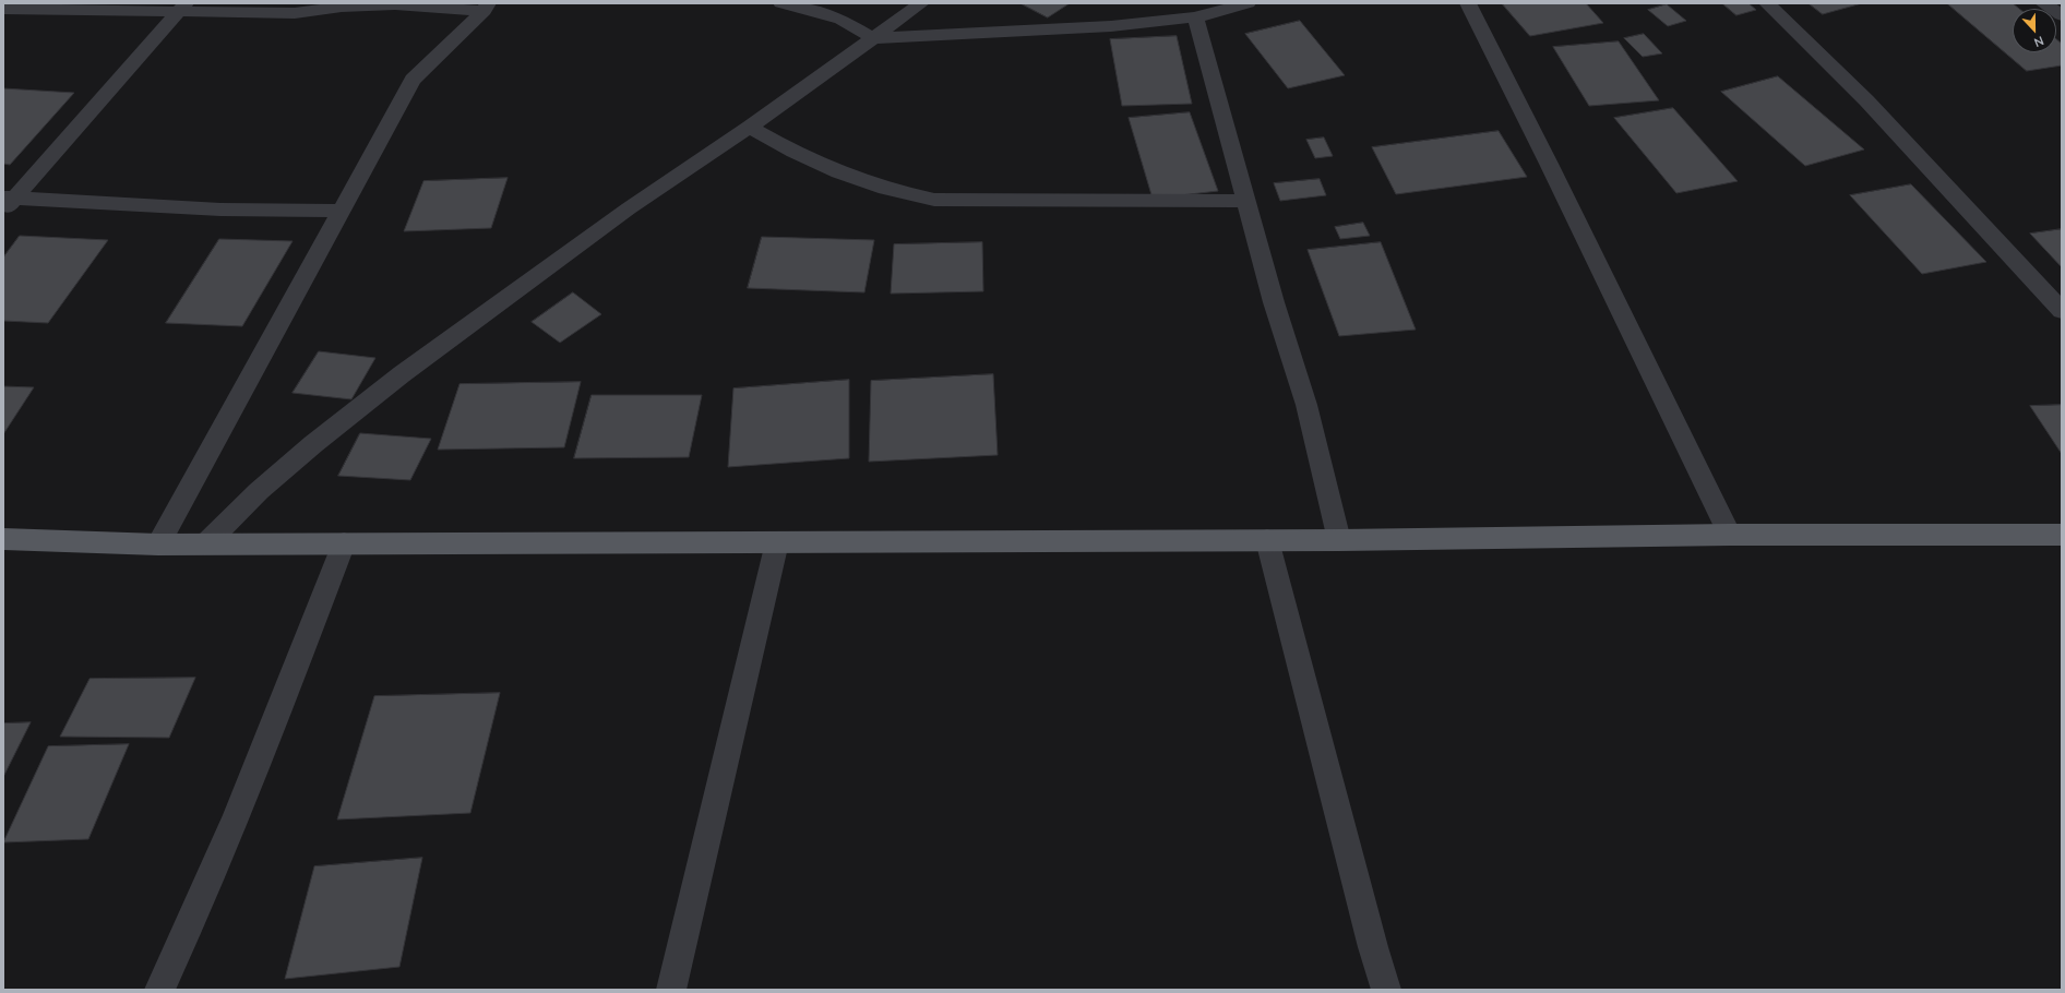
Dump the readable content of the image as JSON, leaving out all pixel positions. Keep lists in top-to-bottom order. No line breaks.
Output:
{"north":"bottom"}
